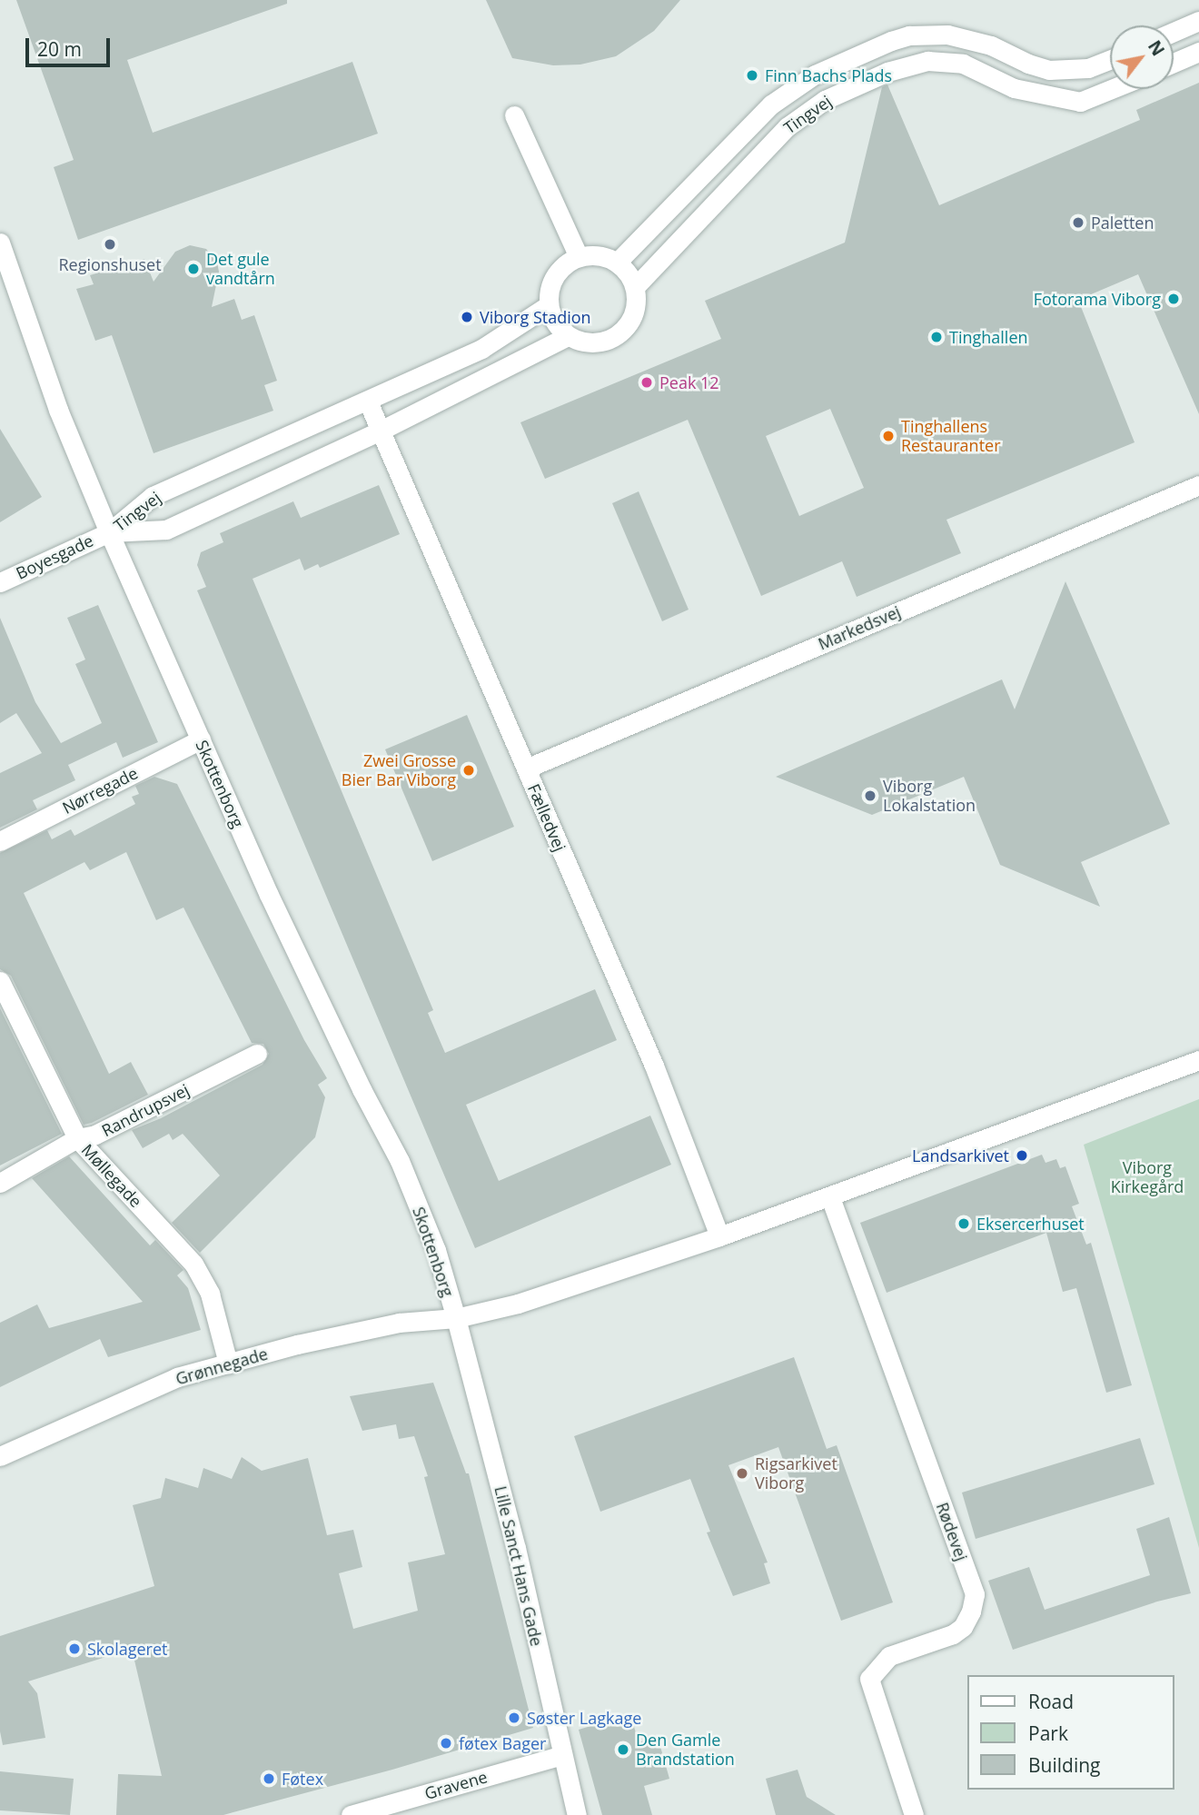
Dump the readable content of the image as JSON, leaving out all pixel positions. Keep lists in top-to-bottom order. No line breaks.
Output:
{"streets":{"street":["Tingvej","Boyesgade","Markedsvej","Skottenborg","Nørregade","Fælledvej","Randrupsvej","Møllegade","Grønnegade","Rødevej","Lille Sanct Hans Gade","Gravene"]},"crossings":[["Tingvej","Boyesgade"],["Tingvej","Skottenborg"],["Tingvej","Fælledvej"],["Boyesgade","Skottenborg"],["Markedsvej","Fælledvej"],["Skottenborg","Nørregade"],["Skottenborg","Grønnegade"],["Skottenborg","Lille Sanct Hans Gade"],["Randrupsvej","Møllegade"],["Møllegade","Grønnegade"],["Grønnegade","Lille Sanct Hans Gade"],["Lille Sanct Hans Gade","Gravene"]],"parks":["Viborg Kirkegård"],"places":["Finn Bachs Plads","Paletten","Regionshuset","Det gule vandtårn","Fotorama Viborg","Viborg Stadion","Tinghallen","Peak 12","Tinghallens Restauranter","Zwei Grosse Bier Bar Viborg","Viborg Lokalstation","Landsarkivet","Eksercerhuset","Rigsarkivet Viborg","Skolageret","Søster Lagkage","føtex Bager","Den Gamle Brandstation","Føtex"],"legend":["Road","Park","Building"],"scale_bar":"20 m","north":"top right"}
